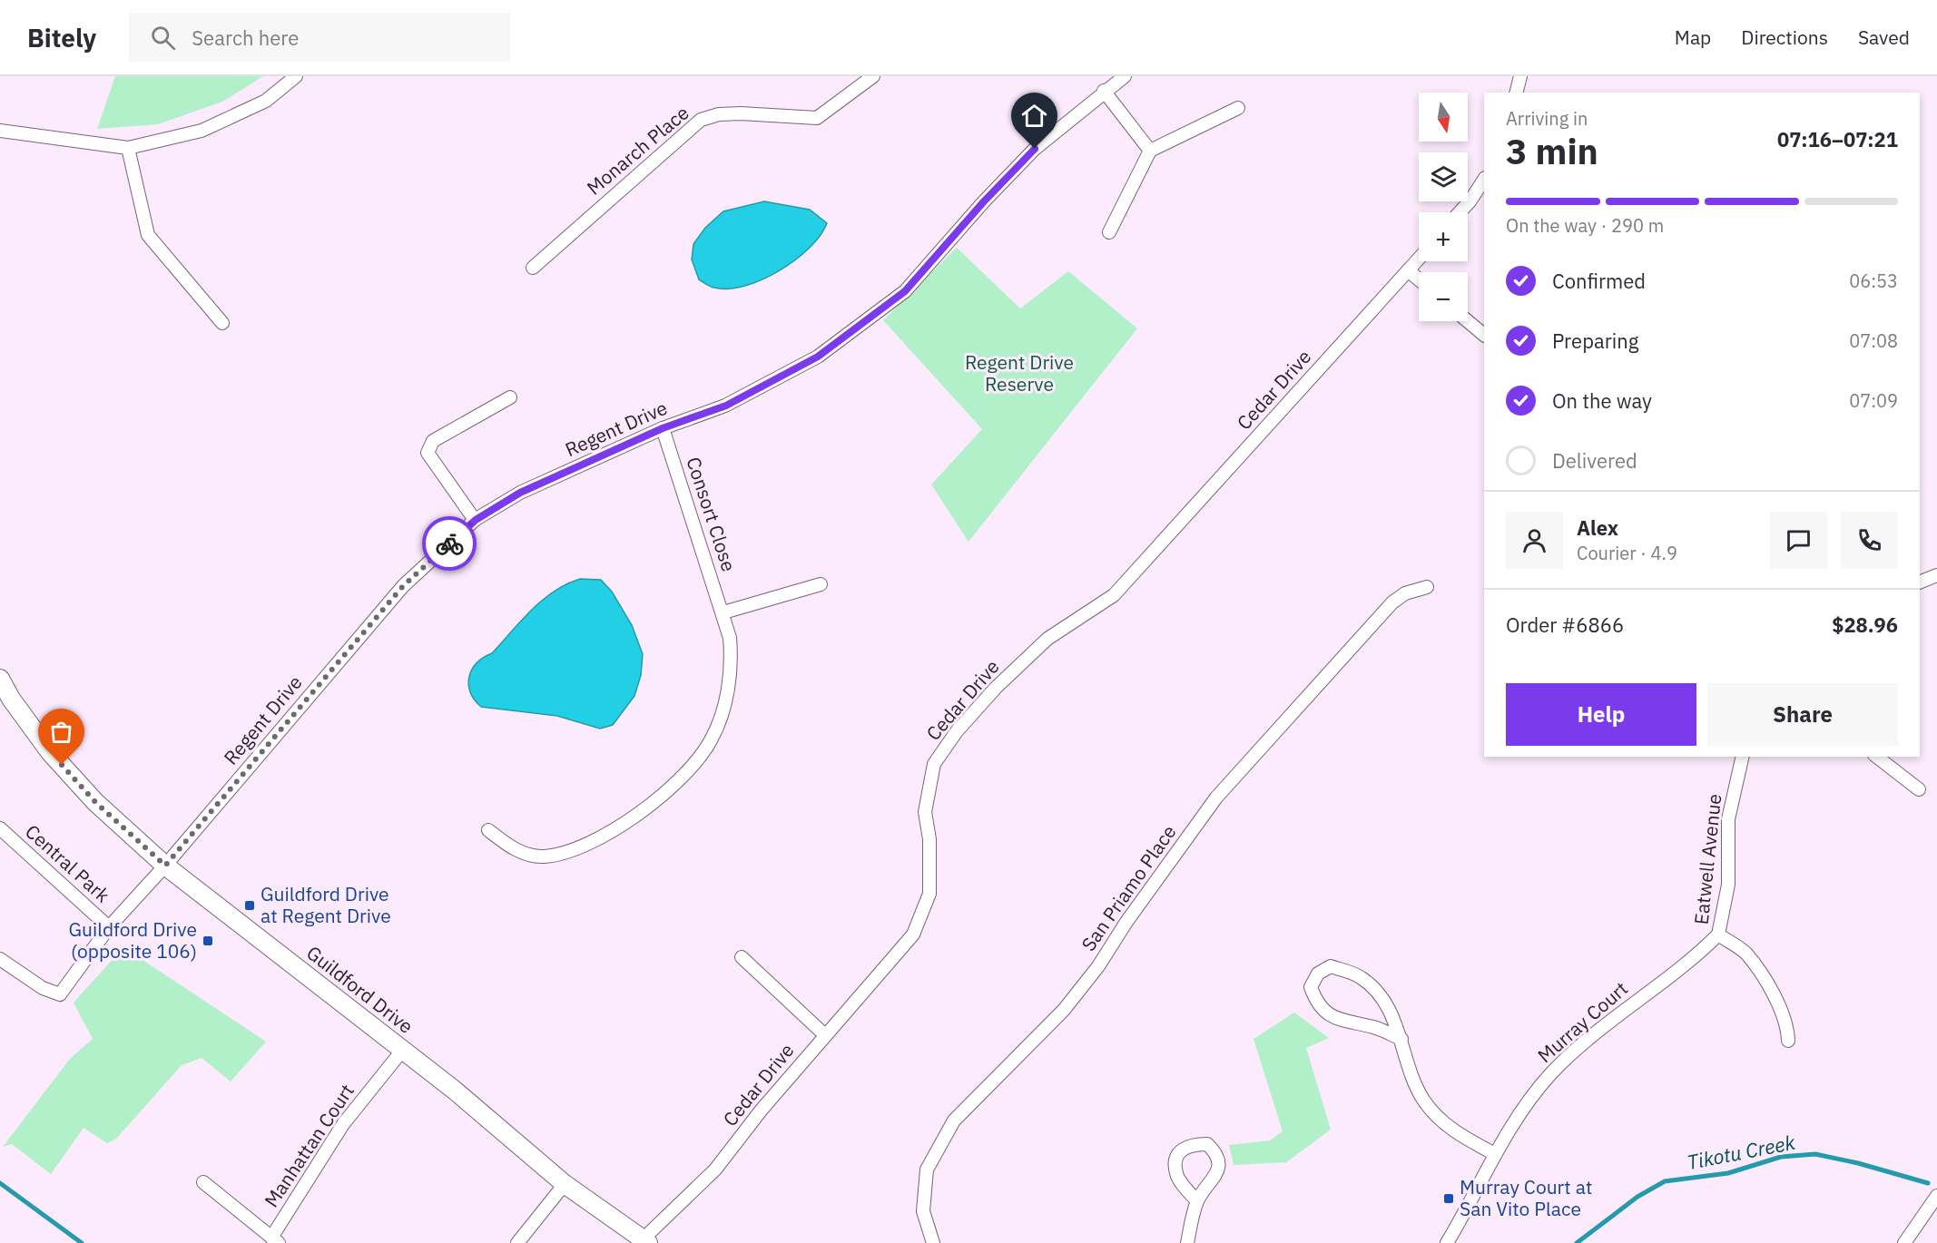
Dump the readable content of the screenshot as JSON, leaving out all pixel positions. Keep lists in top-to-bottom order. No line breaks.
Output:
{"streets":{"street":["Monarch Place","Cedar Drive","Regent Drive","Consort Close","Eatwell Avenue","Central Park","San Priamo Place","Guildford Drive","Murray Court","Manhattan Court"]},"crossings":[["Cedar Drive","Guildford Drive"],["Regent Drive","Consort Close"],["Regent Drive","Central Park"],["Regent Drive","Guildford Drive"],["Eatwell Avenue","Murray Court"],["Central Park","Guildford Drive"],["Guildford Drive","Manhattan Court"]],"water":["Tikotu Creek"],"parks":["Regent Drive Reserve"],"places":{"transit":["Guildford Drive at Regent Drive","Guildford Drive (opposite 106)","Murray Court at San Vito Place"]},"north":"bottom","page":{"header":"Bitely","search":"Search here","nav":["Map","Directions","Saved"],"map_buttons":["+","−"],"heading":["3 min","Arriving in","07:16–07:21"],"panel":["Alex","Courier · 4.9","Order #6866","$28.96"],"bar":"On the way · 290 m","list":[["Confirmed","06:53"],["Preparing","07:08"],["On the way","07:09"],"Delivered"],"buttons":["Help","Share"]}}
